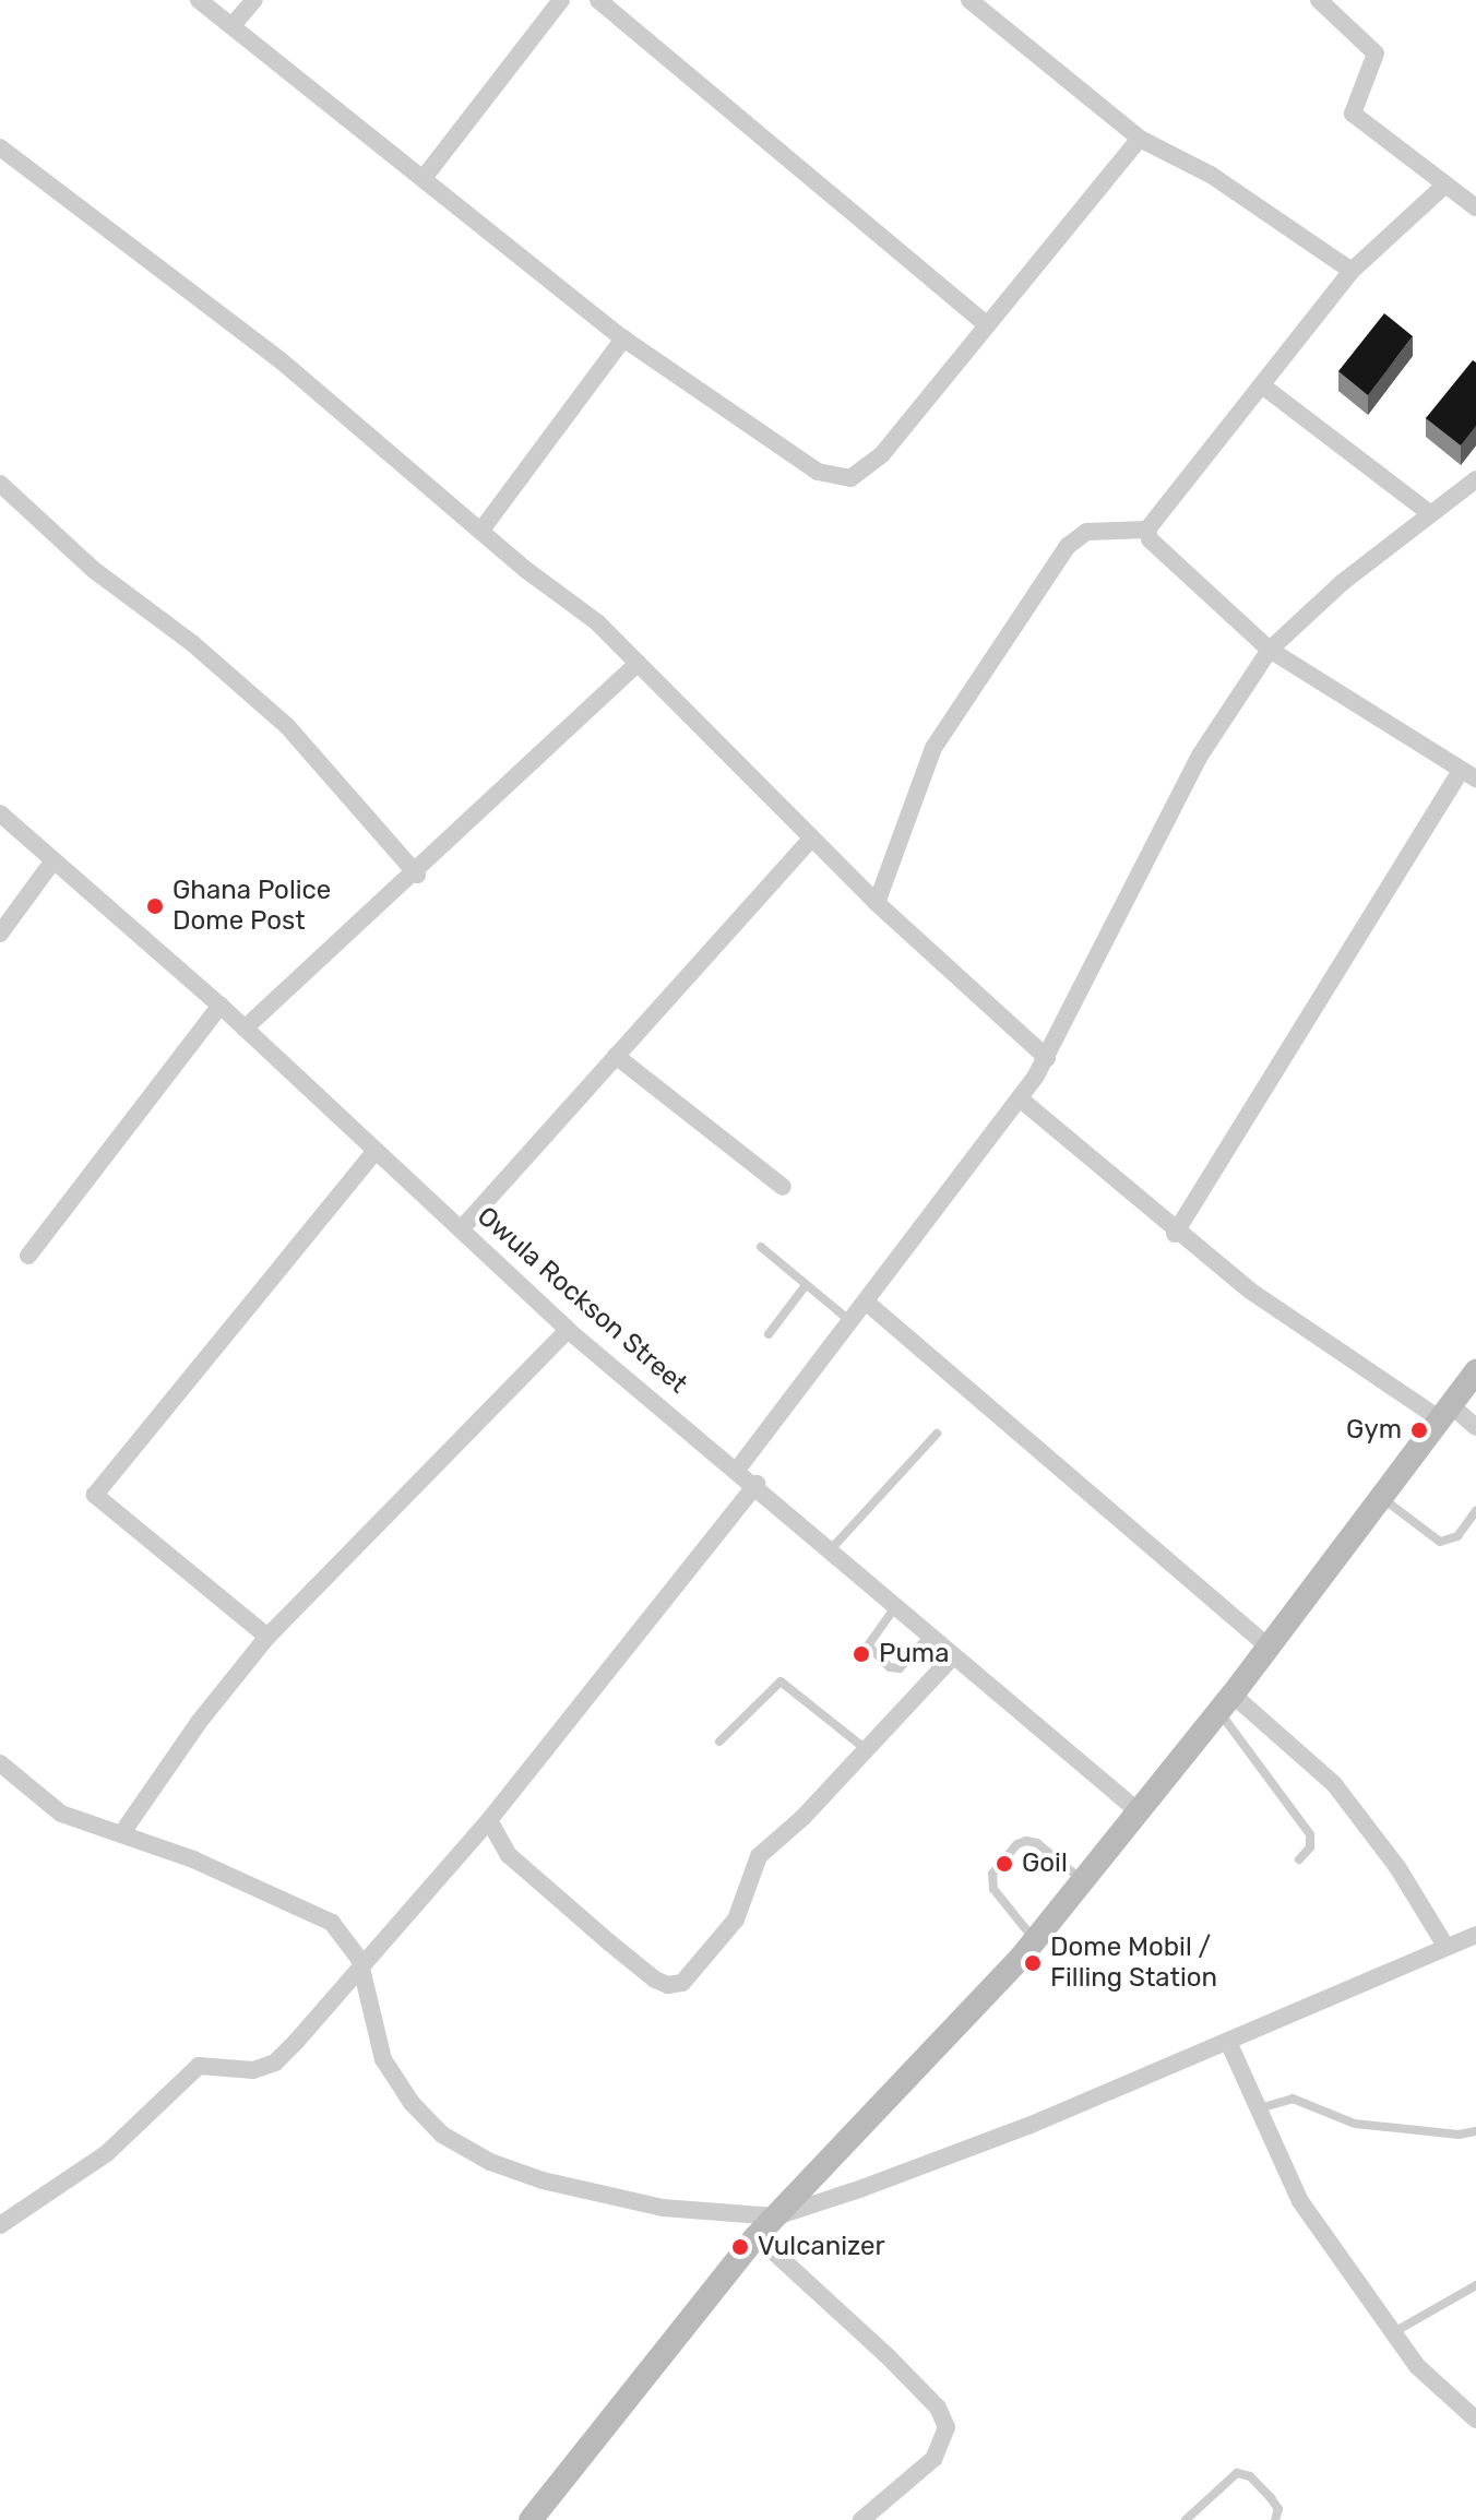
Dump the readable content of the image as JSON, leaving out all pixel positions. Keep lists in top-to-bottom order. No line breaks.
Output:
{"streets":{"street":["Owula Rockson Street"]},"places":["Ghana Police Dome Post","Gym","Puma","Goil","Dome Mobil / Filling Station","Vulcanizer"]}
